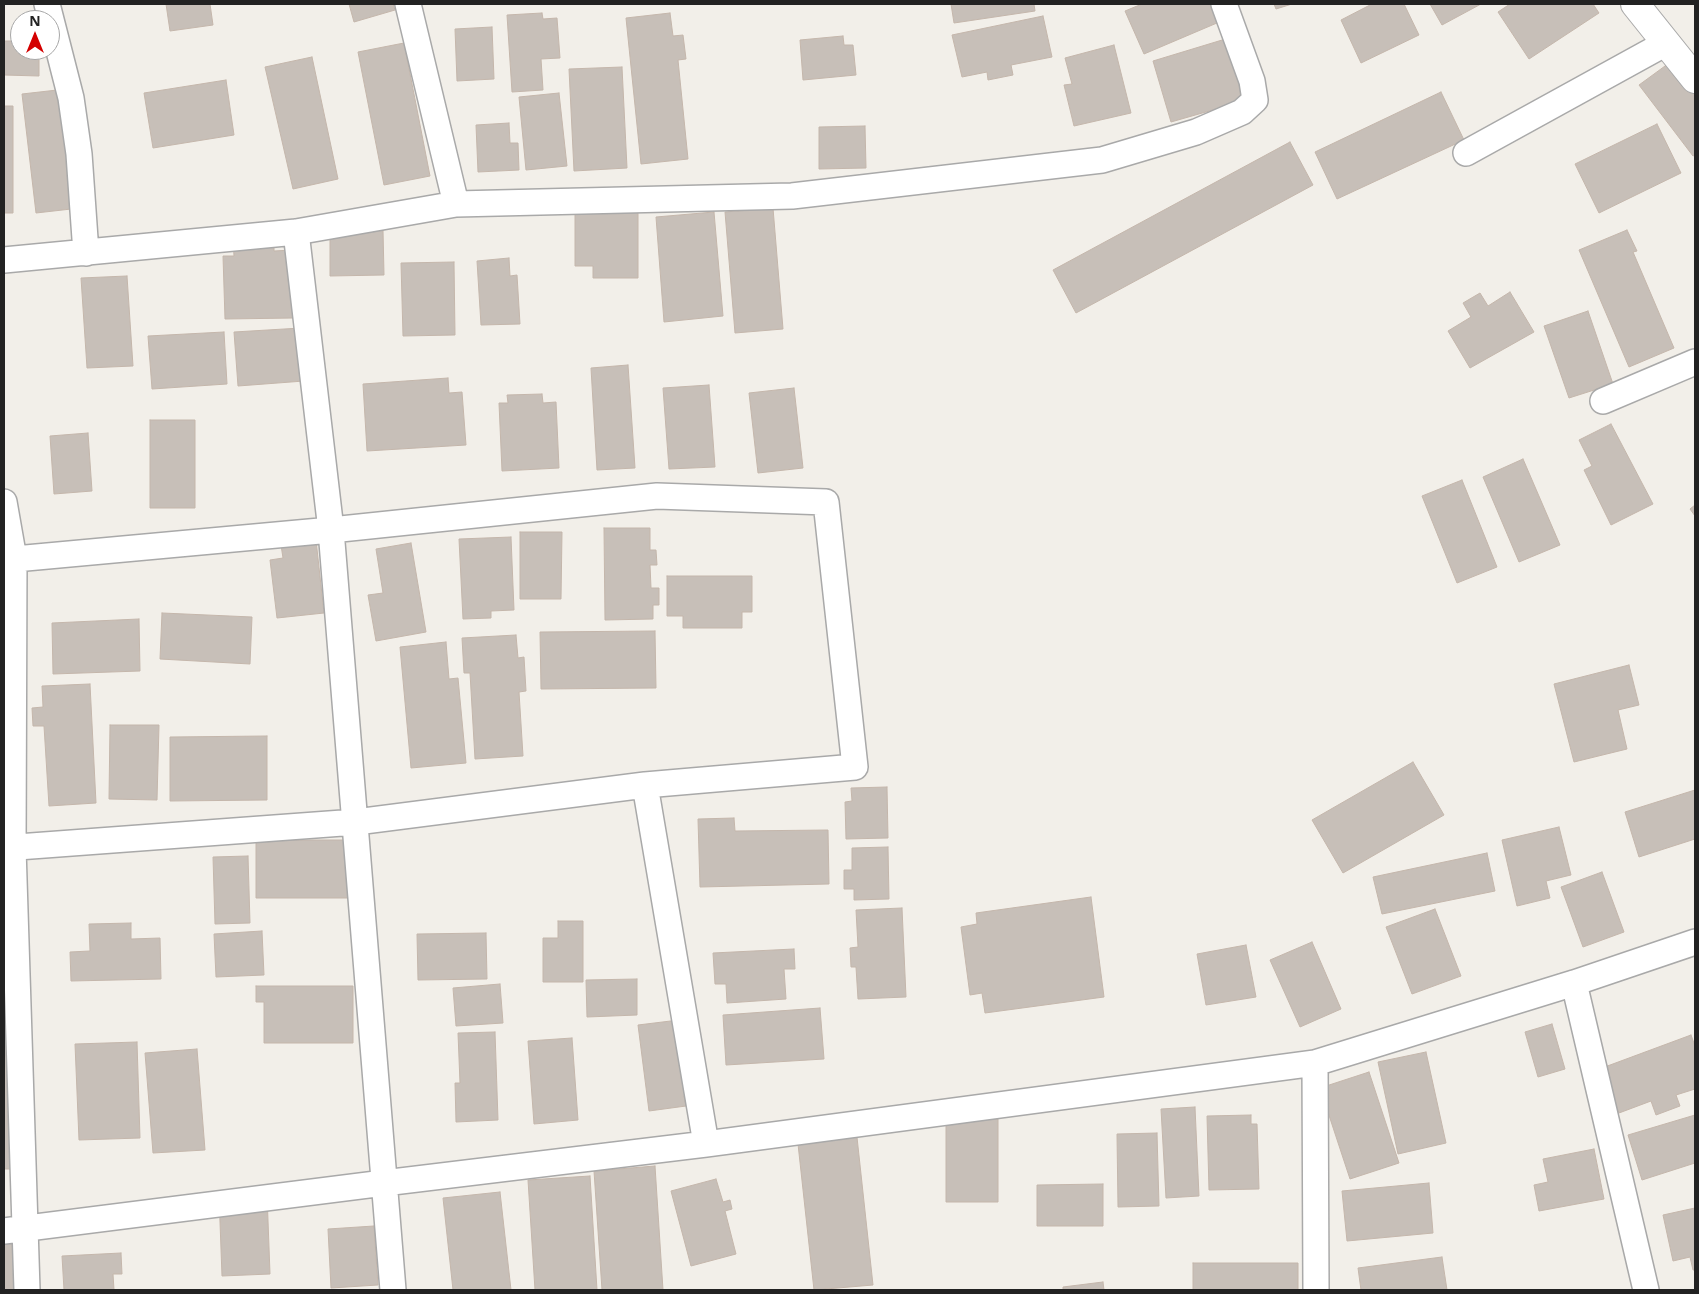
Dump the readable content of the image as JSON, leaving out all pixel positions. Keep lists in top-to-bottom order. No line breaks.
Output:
{"north":"top"}
